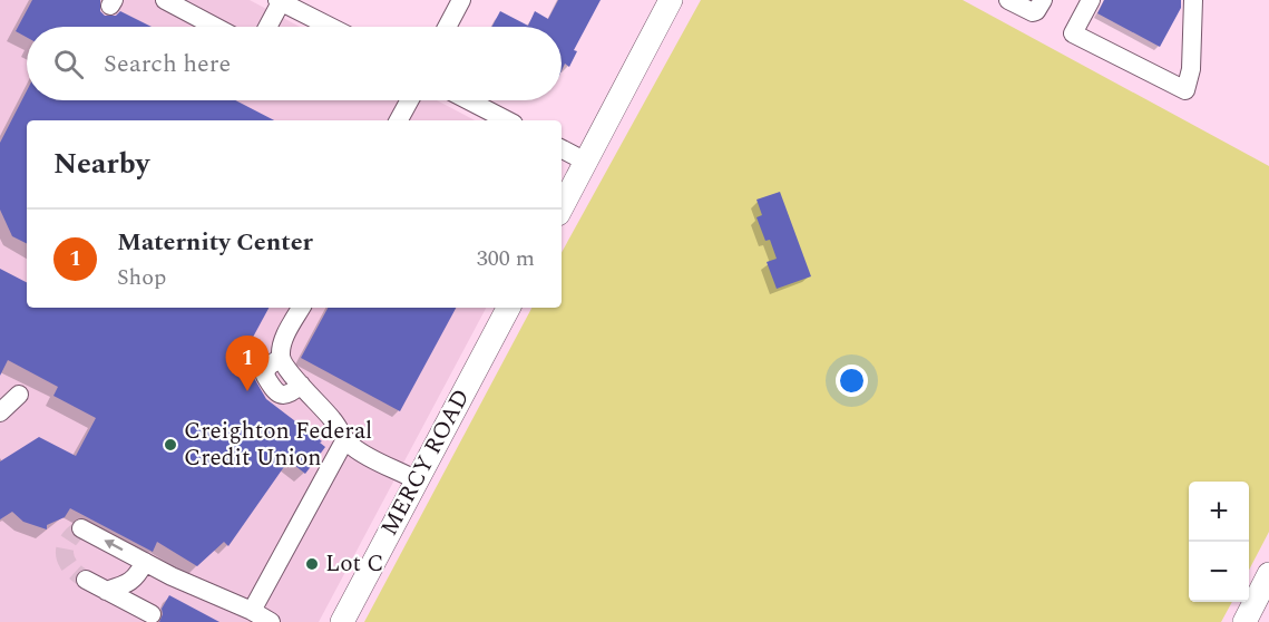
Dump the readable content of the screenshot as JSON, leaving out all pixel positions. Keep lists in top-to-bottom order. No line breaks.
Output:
{"streets":{"main road":["MERCY ROAD"]},"places":["Creighton Federal Credit Union","Lot C"],"page":{"search":"Search here","heading":"Nearby","list":[{"mark":"1","name":"Maternity Center","note":"Shop","value":"300 m"}],"pins":"1","map_buttons":["+","−"]}}
